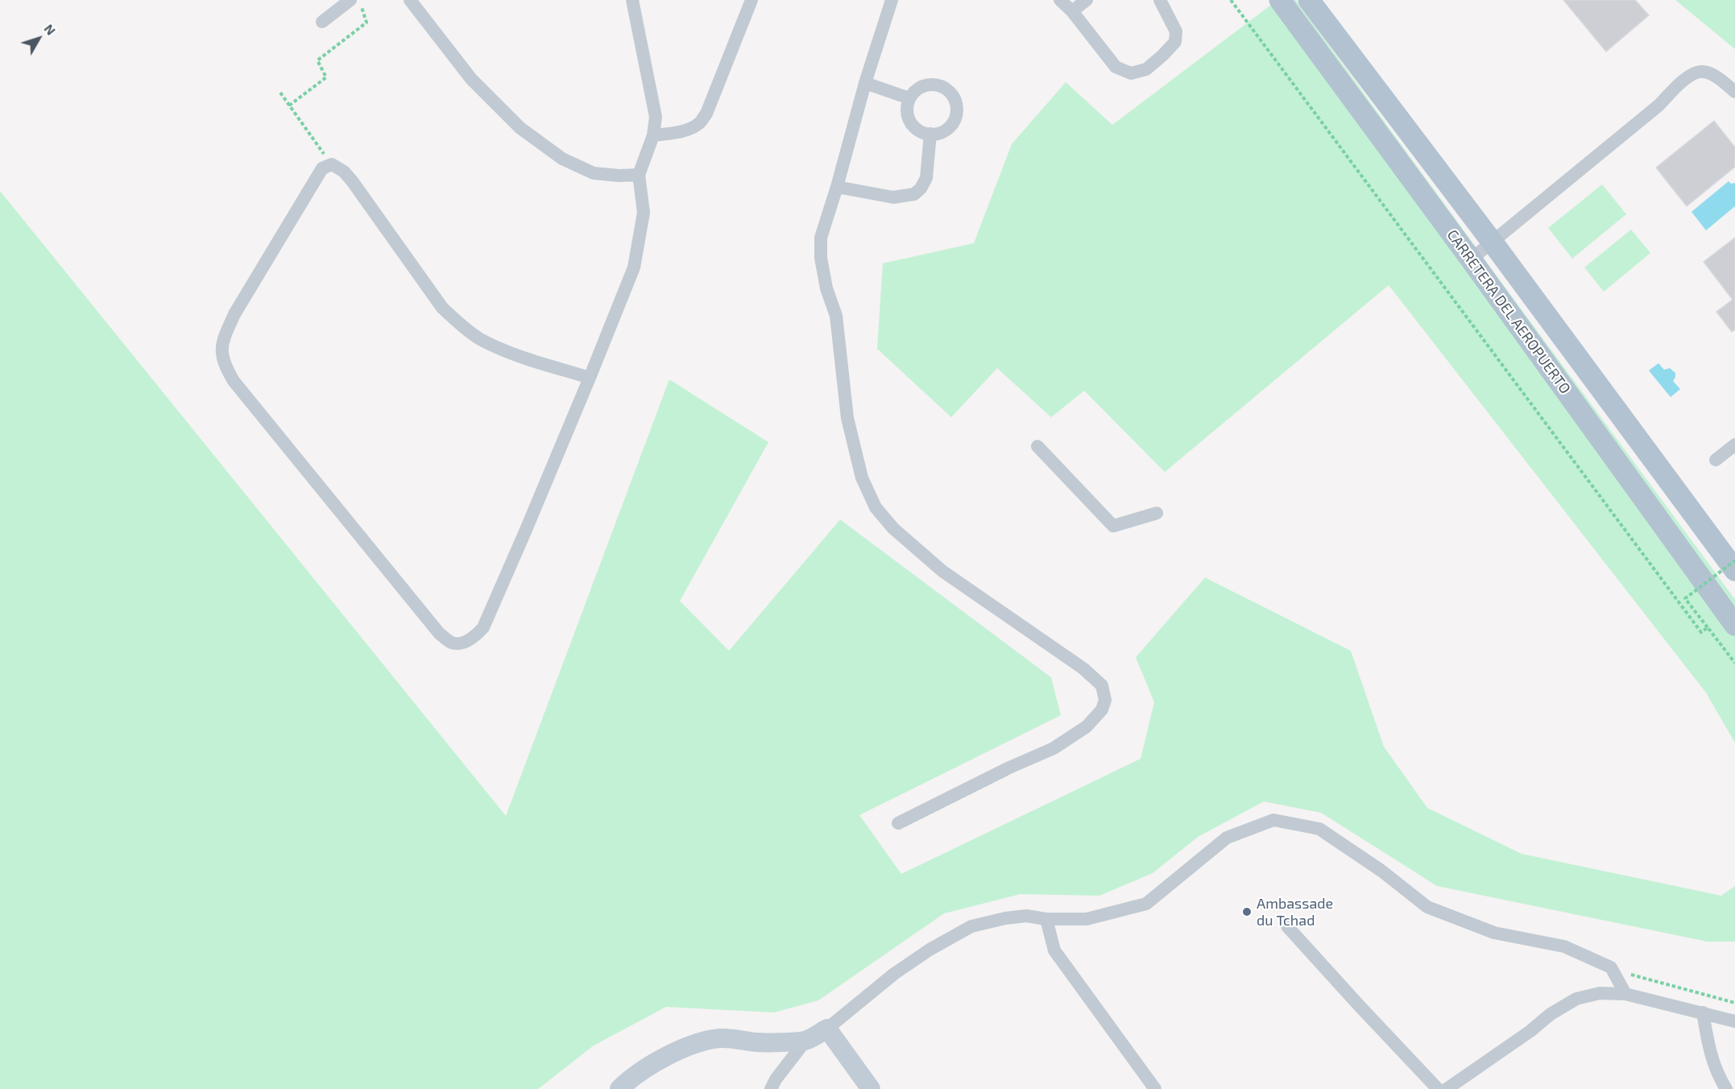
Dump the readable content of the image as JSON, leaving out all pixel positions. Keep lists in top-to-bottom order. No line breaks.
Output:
{"streets":{"main road":["CARRETERA DEL AEROPUERTO"]},"places":["Ambassade du Tchad"],"north":"top right"}
